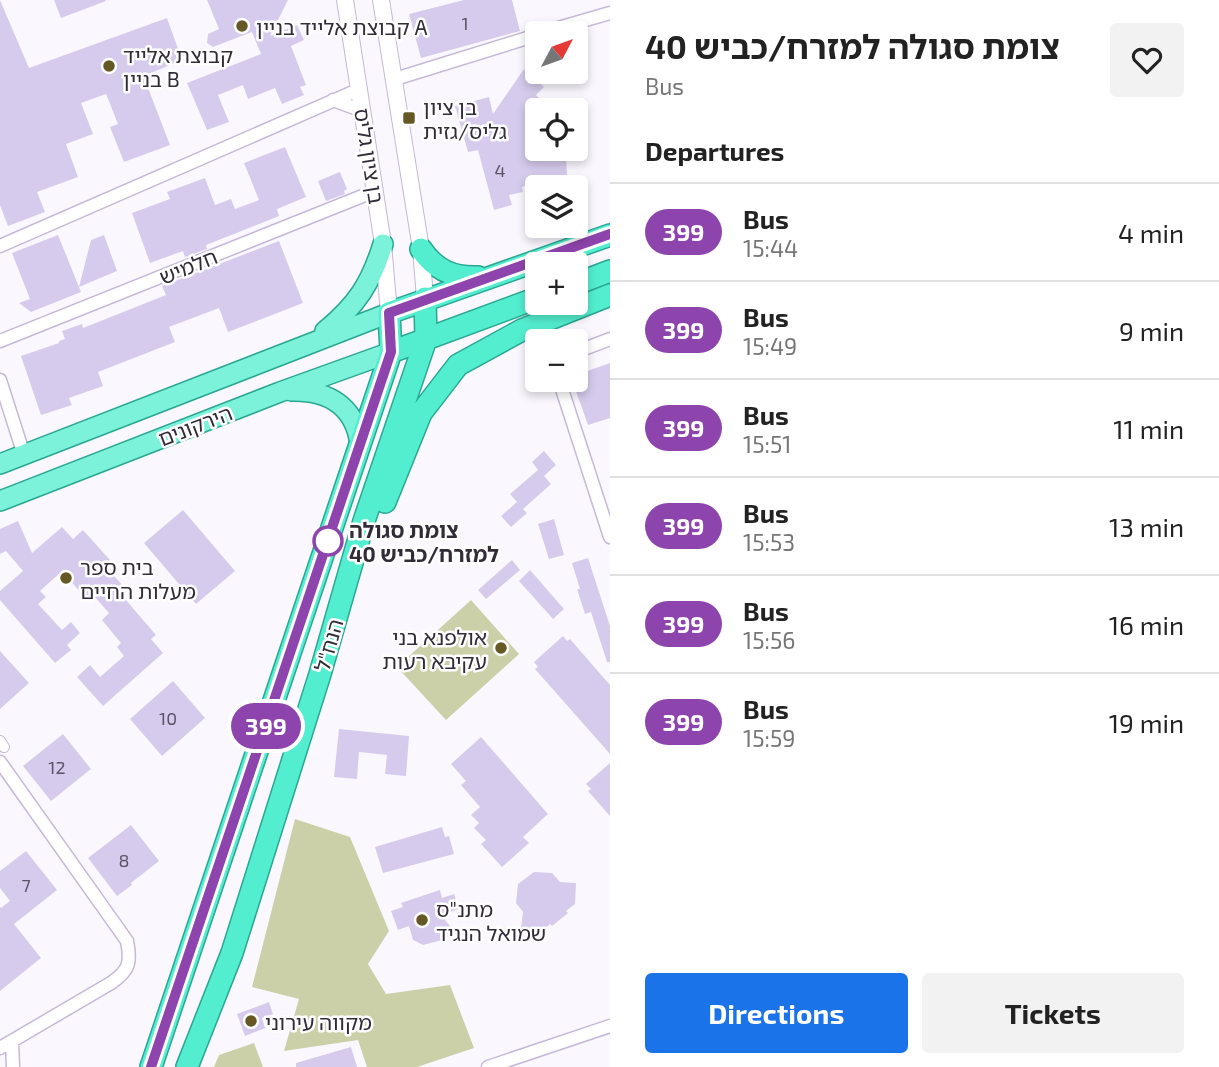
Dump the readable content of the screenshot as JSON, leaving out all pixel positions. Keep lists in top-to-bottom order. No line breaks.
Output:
{"streets":{"highway":["הנח\"ל"],"main road":["הירקונים"],"street":["בן ציון גליס","חלמיש"]},"crossings":[["בן ציון גליס","חלמיש"],["בן ציון גליס","הירקונים"],["בן ציון גליס","הנח\"ל"],["הירקונים","הנח\"ל"]],"places":{"other":["קבוצת אלייד בניין A","קבוצת אלייד בניין B","צומת סגולה למזרח/כביש 40","בית ספר מעלות החיים","אולפנא בני עקיבא רעות","מתנ\"ס שמואל הנגיד","מקווה עירוני"],"transit":["בן ציון גליס/גזית"]},"lines":["bus line 399"],"house_numbers":["1","4","10","12","8","7"],"north":"top right","page":{"on_map":"399","heading":[["צומת סגולה למזרח/כביש 40","Bus"],"Departures"],"map_buttons":["+","−"],"list":[{"mark":"399","name":"Bus","note":"15:44","value":"4 min"},{"mark":"399","name":"Bus","note":"15:49","value":"9 min"},{"mark":"399","name":"Bus","note":"15:51","value":"11 min"},{"mark":"399","name":"Bus","note":"15:53","value":"13 min"},{"mark":"399","name":"Bus","note":"15:56","value":"16 min"},{"mark":"399","name":"Bus","note":"15:59","value":"19 min"}],"buttons":["Directions","Tickets"]}}
